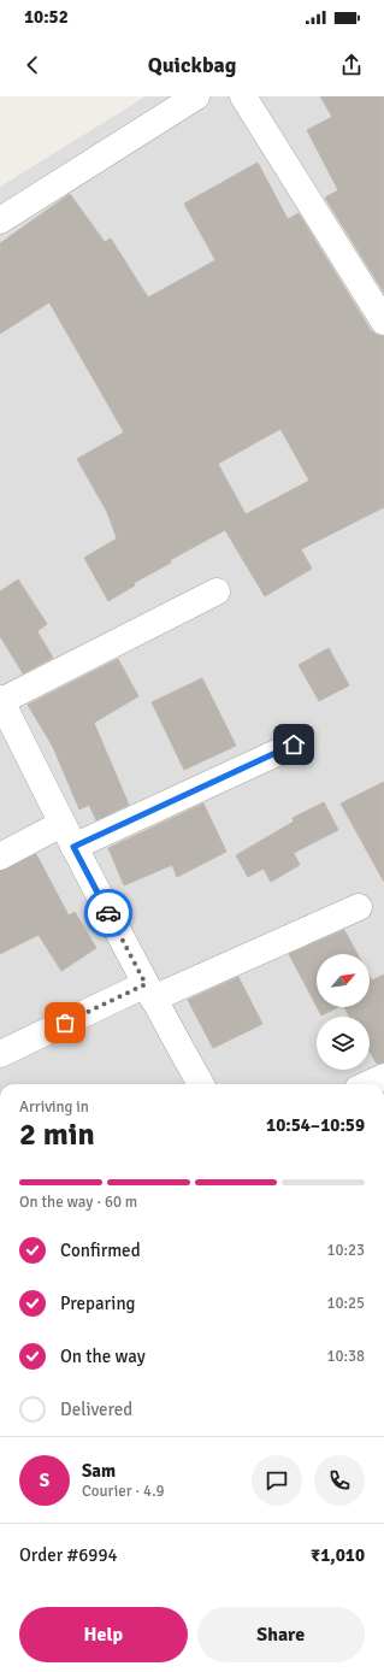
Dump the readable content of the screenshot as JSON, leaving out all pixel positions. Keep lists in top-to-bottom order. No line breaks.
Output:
{"north":"top right","page":{"status":"10:52","header":"Quickbag","heading":["2 min","Arriving in","10:54–10:59"],"panel":["Sam","Courier · 4.9","Order #6994","₹1,010"],"bar":"On the way · 60 m","list":[["Confirmed","10:23"],["Preparing","10:25"],["On the way","10:38"],"Delivered"],"round":"S","buttons":["Help","Share"]}}
